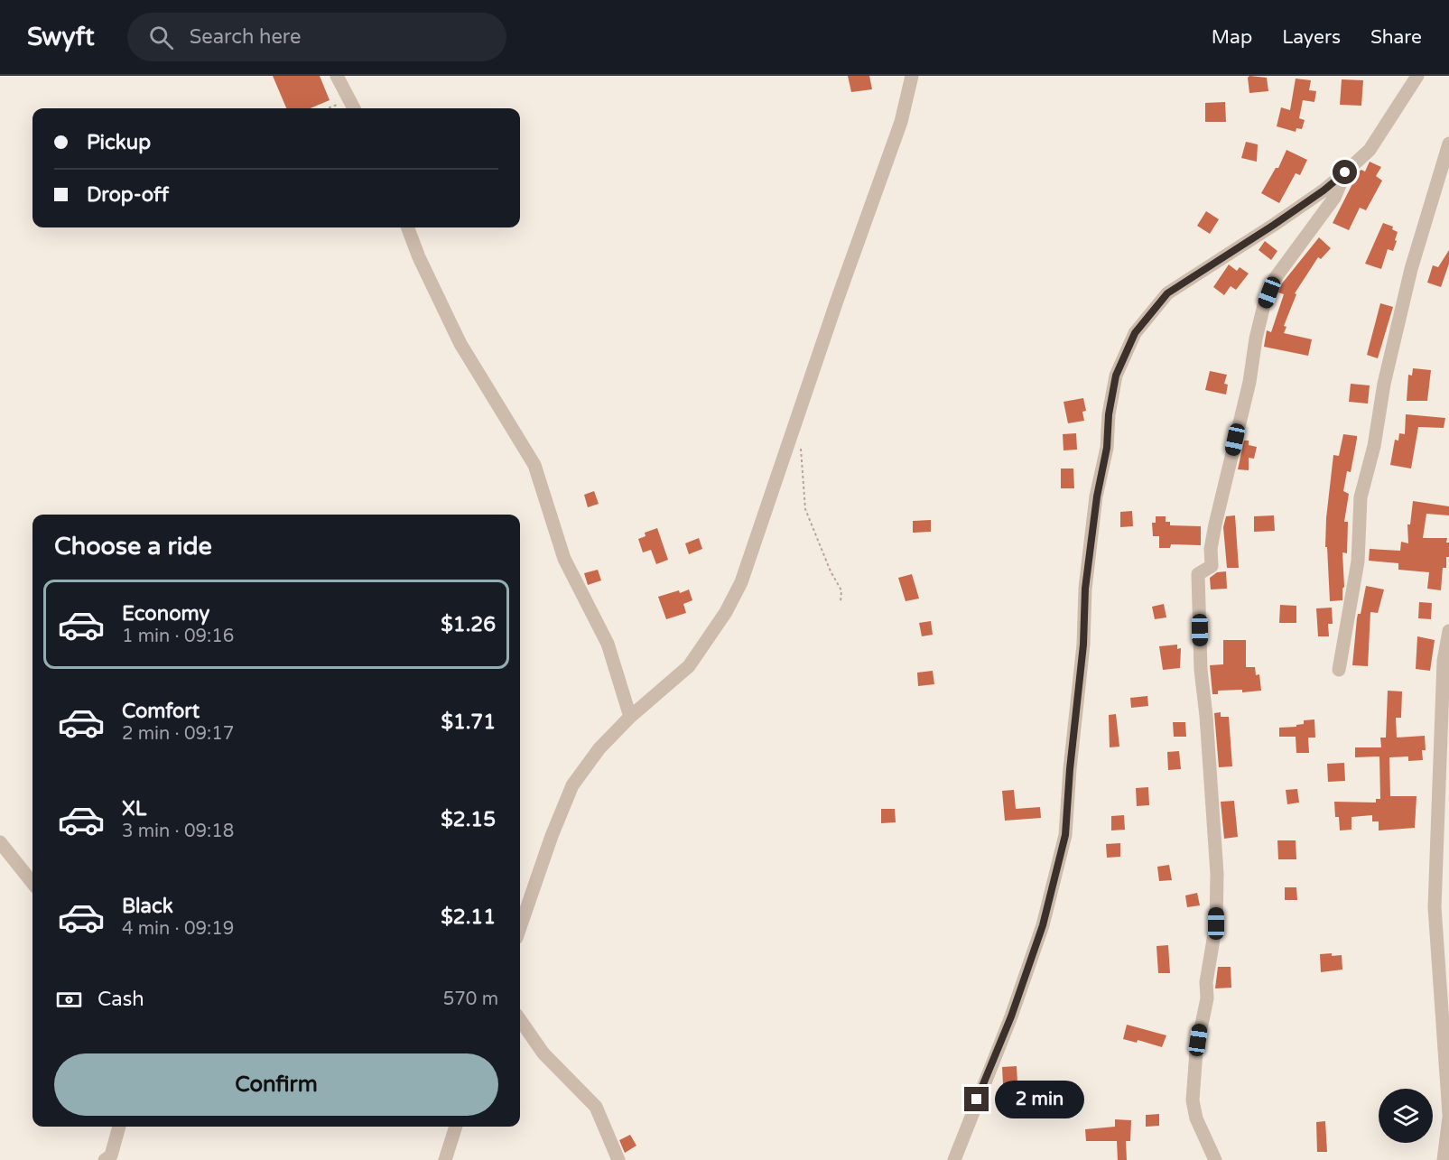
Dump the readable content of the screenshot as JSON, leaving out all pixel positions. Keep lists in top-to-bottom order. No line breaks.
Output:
{"page":{"header":"Swyft","search":"Search here","nav":["Map","Layers","Share"],"banner":["Pickup","Drop-off"],"heading":"Choose a ride","list":[{"name":"Economy","note":"1 min · 09:16","value":"$1.26"},{"name":"Comfort","note":"2 min · 09:17","value":"$1.71"},{"name":"XL","note":"3 min · 09:18","value":"$2.15"},{"name":"Black","note":"4 min · 09:19","value":"$2.11"}],"pay":["Cash","570 m"],"buttons":"Confirm","bubble":"2 min"}}
